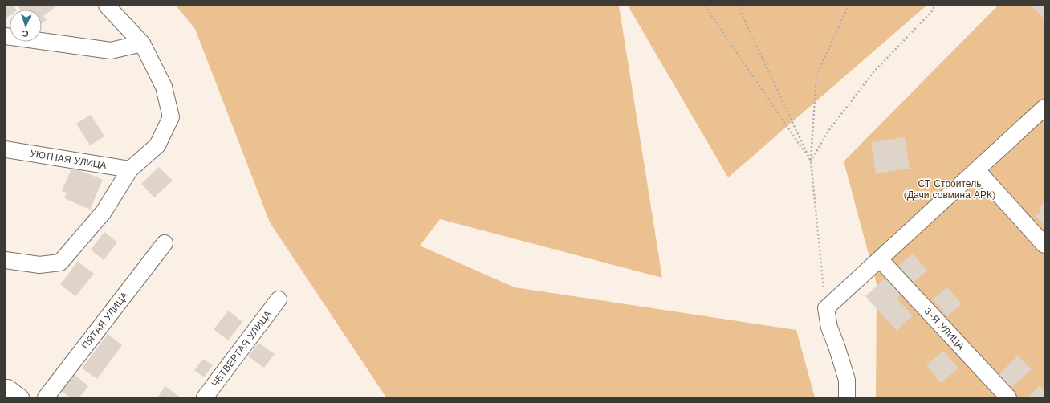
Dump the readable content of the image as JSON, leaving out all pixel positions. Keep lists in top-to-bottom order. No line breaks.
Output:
{"streets":{"street":["УЮТНАЯ УЛИЦА","ПЯТАЯ УЛИЦА","3-Я УЛИЦА","ЧЕТВЕРТАЯ УЛИЦА"]},"parks":["СТ Строитель (Дачи совмина АРК)"],"north":"bottom"}
